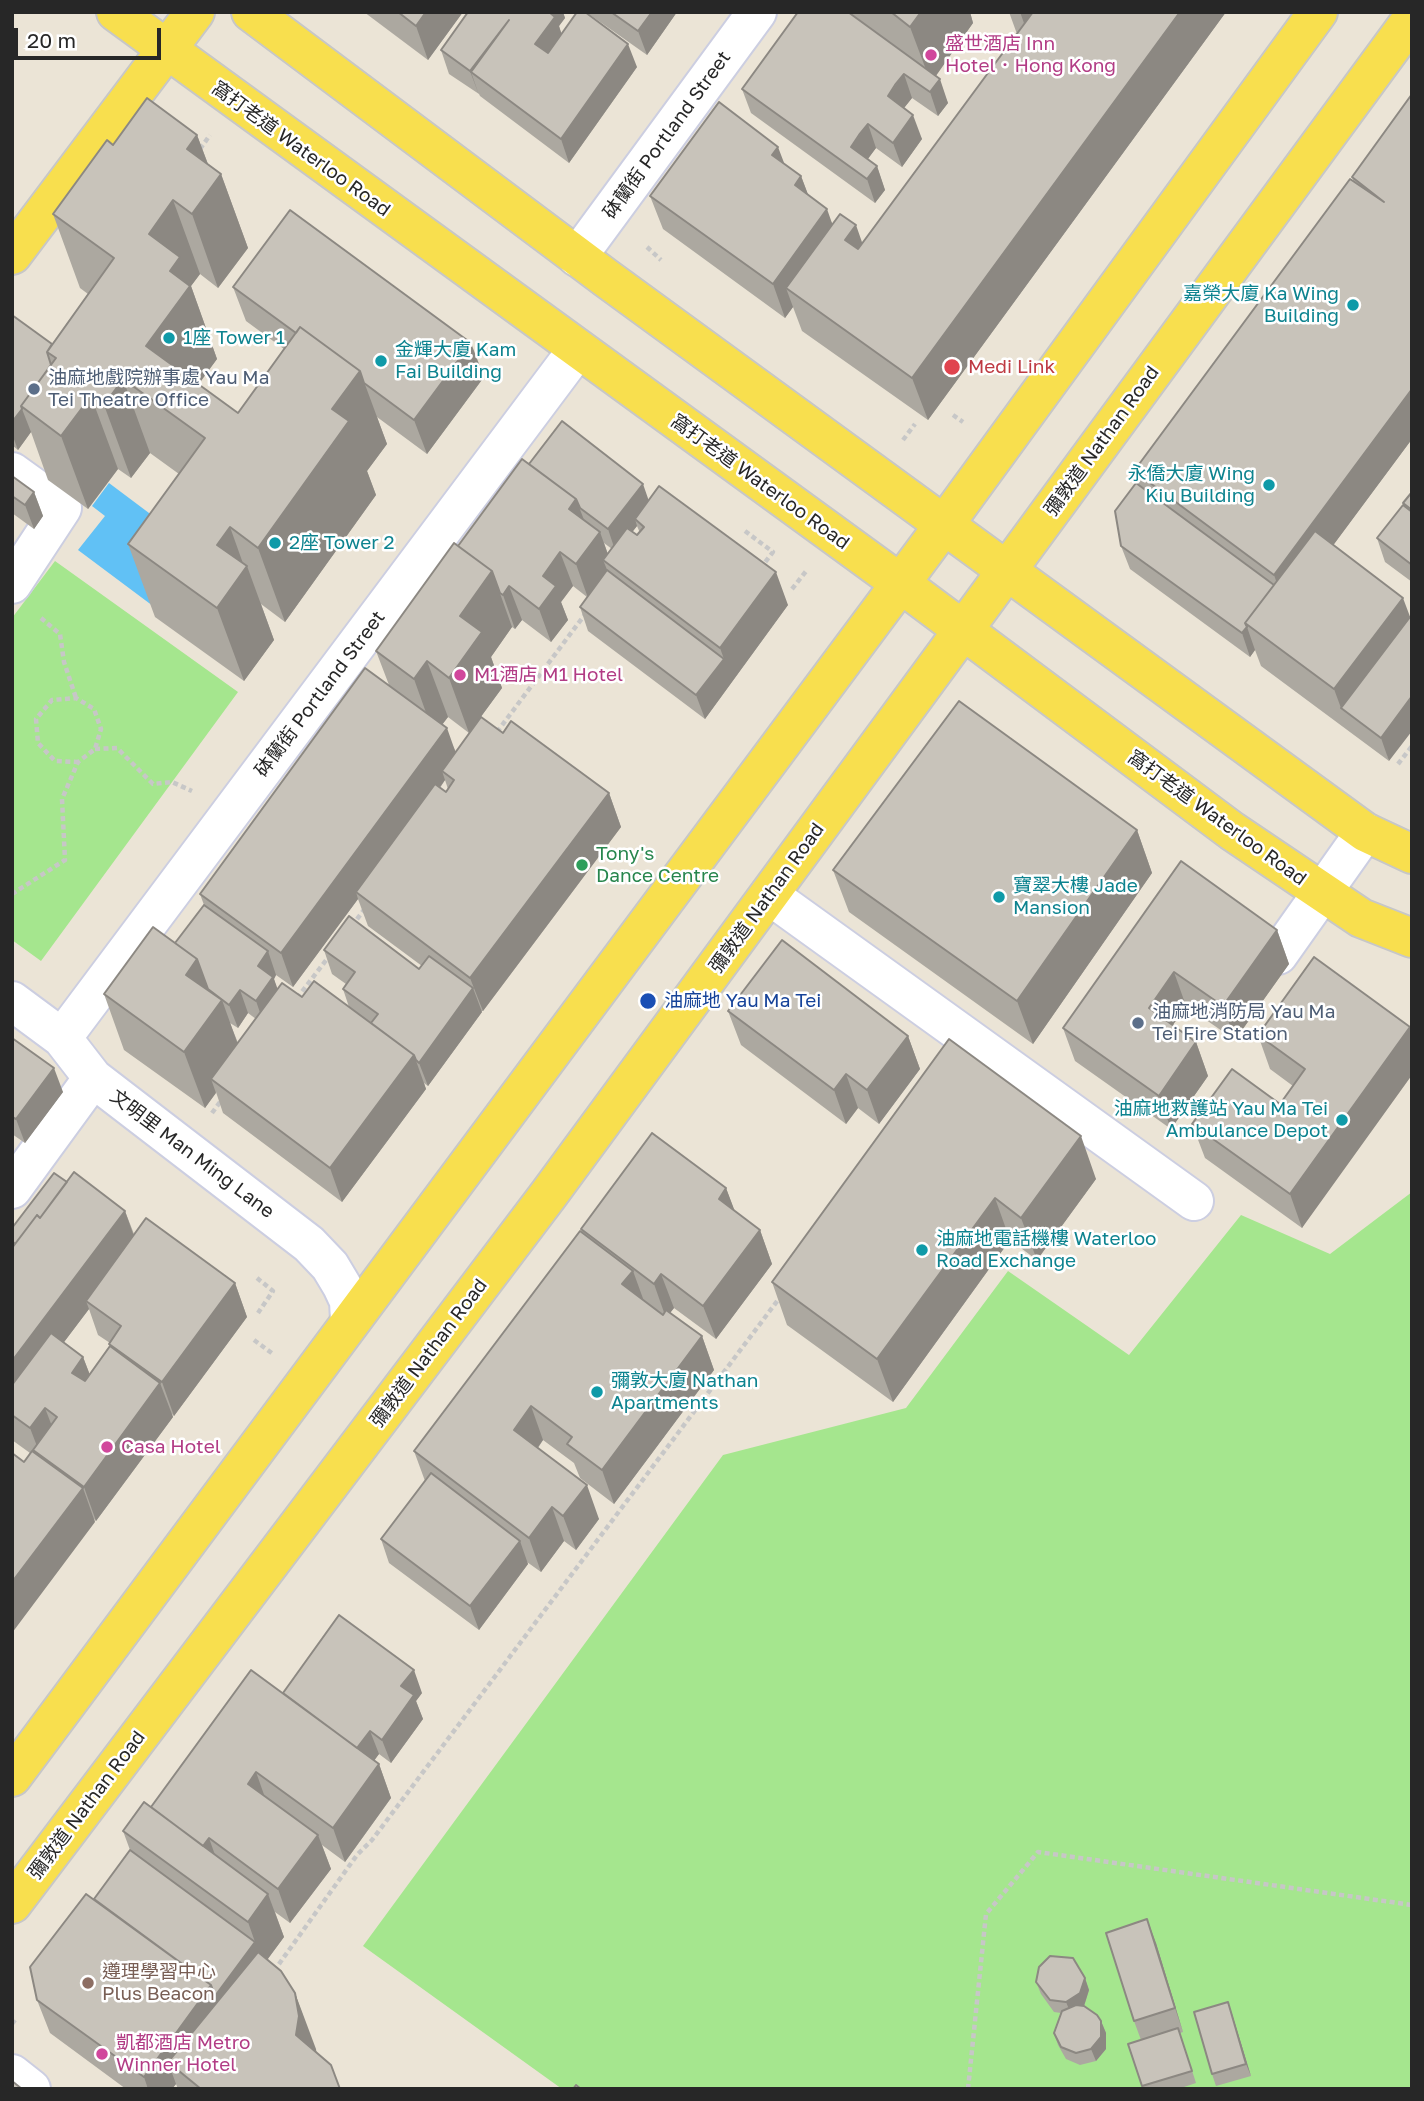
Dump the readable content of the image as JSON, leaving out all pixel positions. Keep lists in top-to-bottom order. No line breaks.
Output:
{"streets":{"main road":["窩打老道 Waterloo Road","彌敦道 Nathan Road"],"street":["砵蘭街 Portland Street","文明里 Man Ming Lane"]},"crossings":[["砵蘭街 Portland Street","窩打老道 Waterloo Road"],["砵蘭街 Portland Street","文明里 Man Ming Lane"],["窩打老道 Waterloo Road","彌敦道 Nathan Road"]],"places":["盛世酒店 Inn Hotel．Hong Kong","嘉榮大廈 Ka Wing Building","1座 Tower 1","金輝大廈 Kam Fai Building","Medi Link","油麻地戲院辦事處 Yau Ma Tei Theatre Office","永僑大廈 Wing Kiu Building","2座 Tower 2","M1酒店 M1 Hotel","Tony's Dance Centre","寶翠大樓 Jade Mansion","油麻地 Yau Ma Tei","油麻地消防局 Yau Ma Tei Fire Station","油麻地救護站 Yau Ma Tei Ambulance Depot","油麻地電話機樓 Waterloo Road Exchange","彌敦大廈 Nathan Apartments","Casa Hotel","遵理學習中心 Plus Beacon","凱都酒店 Metro Winner Hotel"],"scale_bar":"20 m"}
